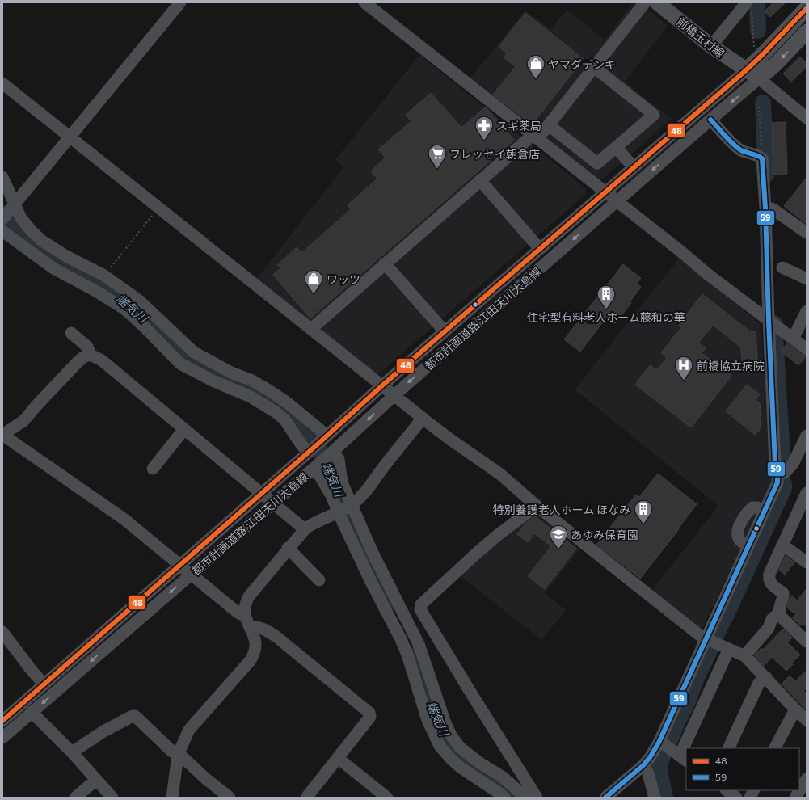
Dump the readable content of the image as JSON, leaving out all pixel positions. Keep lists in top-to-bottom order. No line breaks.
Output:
{"streets":{"main road":["前橋玉村線"],"street":["都市計画道路 江田天川大島線"]},"crossings":[["前橋玉村線","都市計画道路 江田天川大島線"]],"water":["端気川"],"places":{"shop":["ヤマダデンキ","ワッツ"],"pharmacy":["スギ薬局"],"supermarket":["フレッセイ朝倉店"],"building":["住宅型有料老人ホーム藤和の華","特別養護老人ホーム ほなみ"],"hospital":["前橋協立病院"],"school or university":["あゆみ保育園"]},"lines":["transit line 48","transit line 59"],"legend":["48","59"]}
